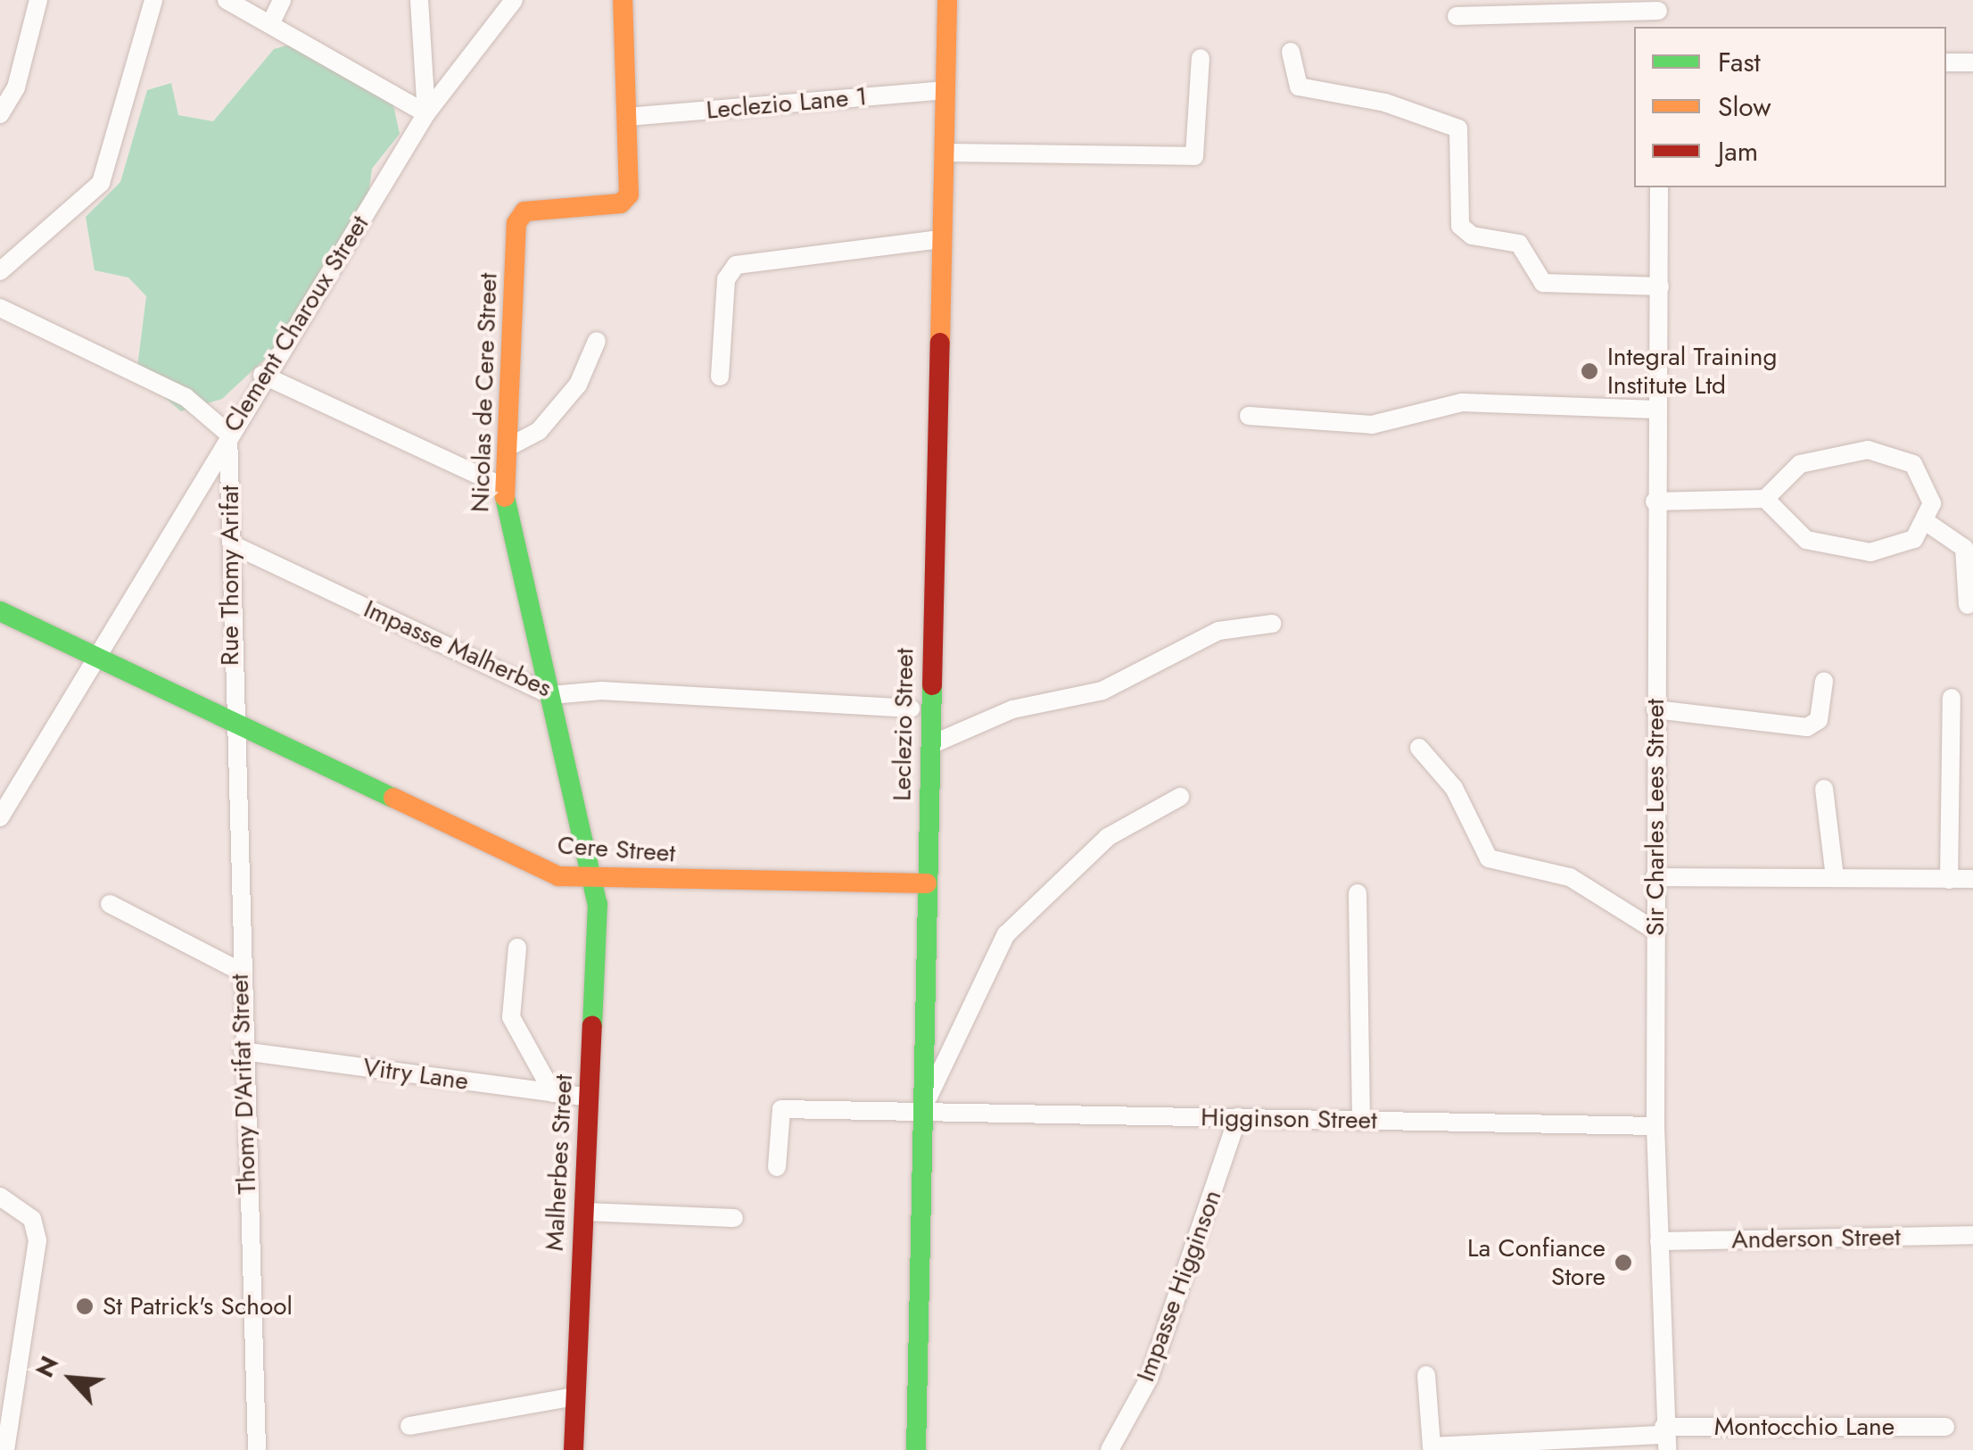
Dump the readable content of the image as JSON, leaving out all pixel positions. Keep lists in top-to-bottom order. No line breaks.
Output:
{"streets":{"street":["Leclezio Lane 1","Clement Charoux Street","Nicolas de Cere Street","Rue Thomy Arifat","Impasse Malherbes","Leclezio Street","Sir Charles Lees Street","Cere Street","Vitry Lane","Thomy D'Arifat Street","Higginson Street","Malherbes Street","Anderson Street","Impasse Higginson","Montocchio Lane"]},"crossings":[["Leclezio Lane 1","Nicolas de Cere Street"],["Leclezio Lane 1","Leclezio Street"],["Clement Charoux Street","Rue Thomy Arifat"],["Clement Charoux Street","Cere Street"],["Nicolas de Cere Street","Impasse Malherbes"],["Nicolas de Cere Street","Cere Street"],["Nicolas de Cere Street","Malherbes Street"],["Rue Thomy Arifat","Impasse Malherbes"],["Rue Thomy Arifat","Cere Street"],["Rue Thomy Arifat","Thomy D'Arifat Street"],["Leclezio Street","Cere Street"],["Leclezio Street","Higginson Street"],["Sir Charles Lees Street","Higginson Street"],["Sir Charles Lees Street","Anderson Street"],["Sir Charles Lees Street","Montocchio Lane"],["Cere Street","Thomy D'Arifat Street"],["Cere Street","Malherbes Street"],["Vitry Lane","Thomy D'Arifat Street"],["Vitry Lane","Malherbes Street"],["Higginson Street","Impasse Higginson"]],"places":["Integral Training Institute Ltd","La Confiance Store","St Patrick's School"],"legend":["Fast","Slow","Jam"],"north":"top left"}
